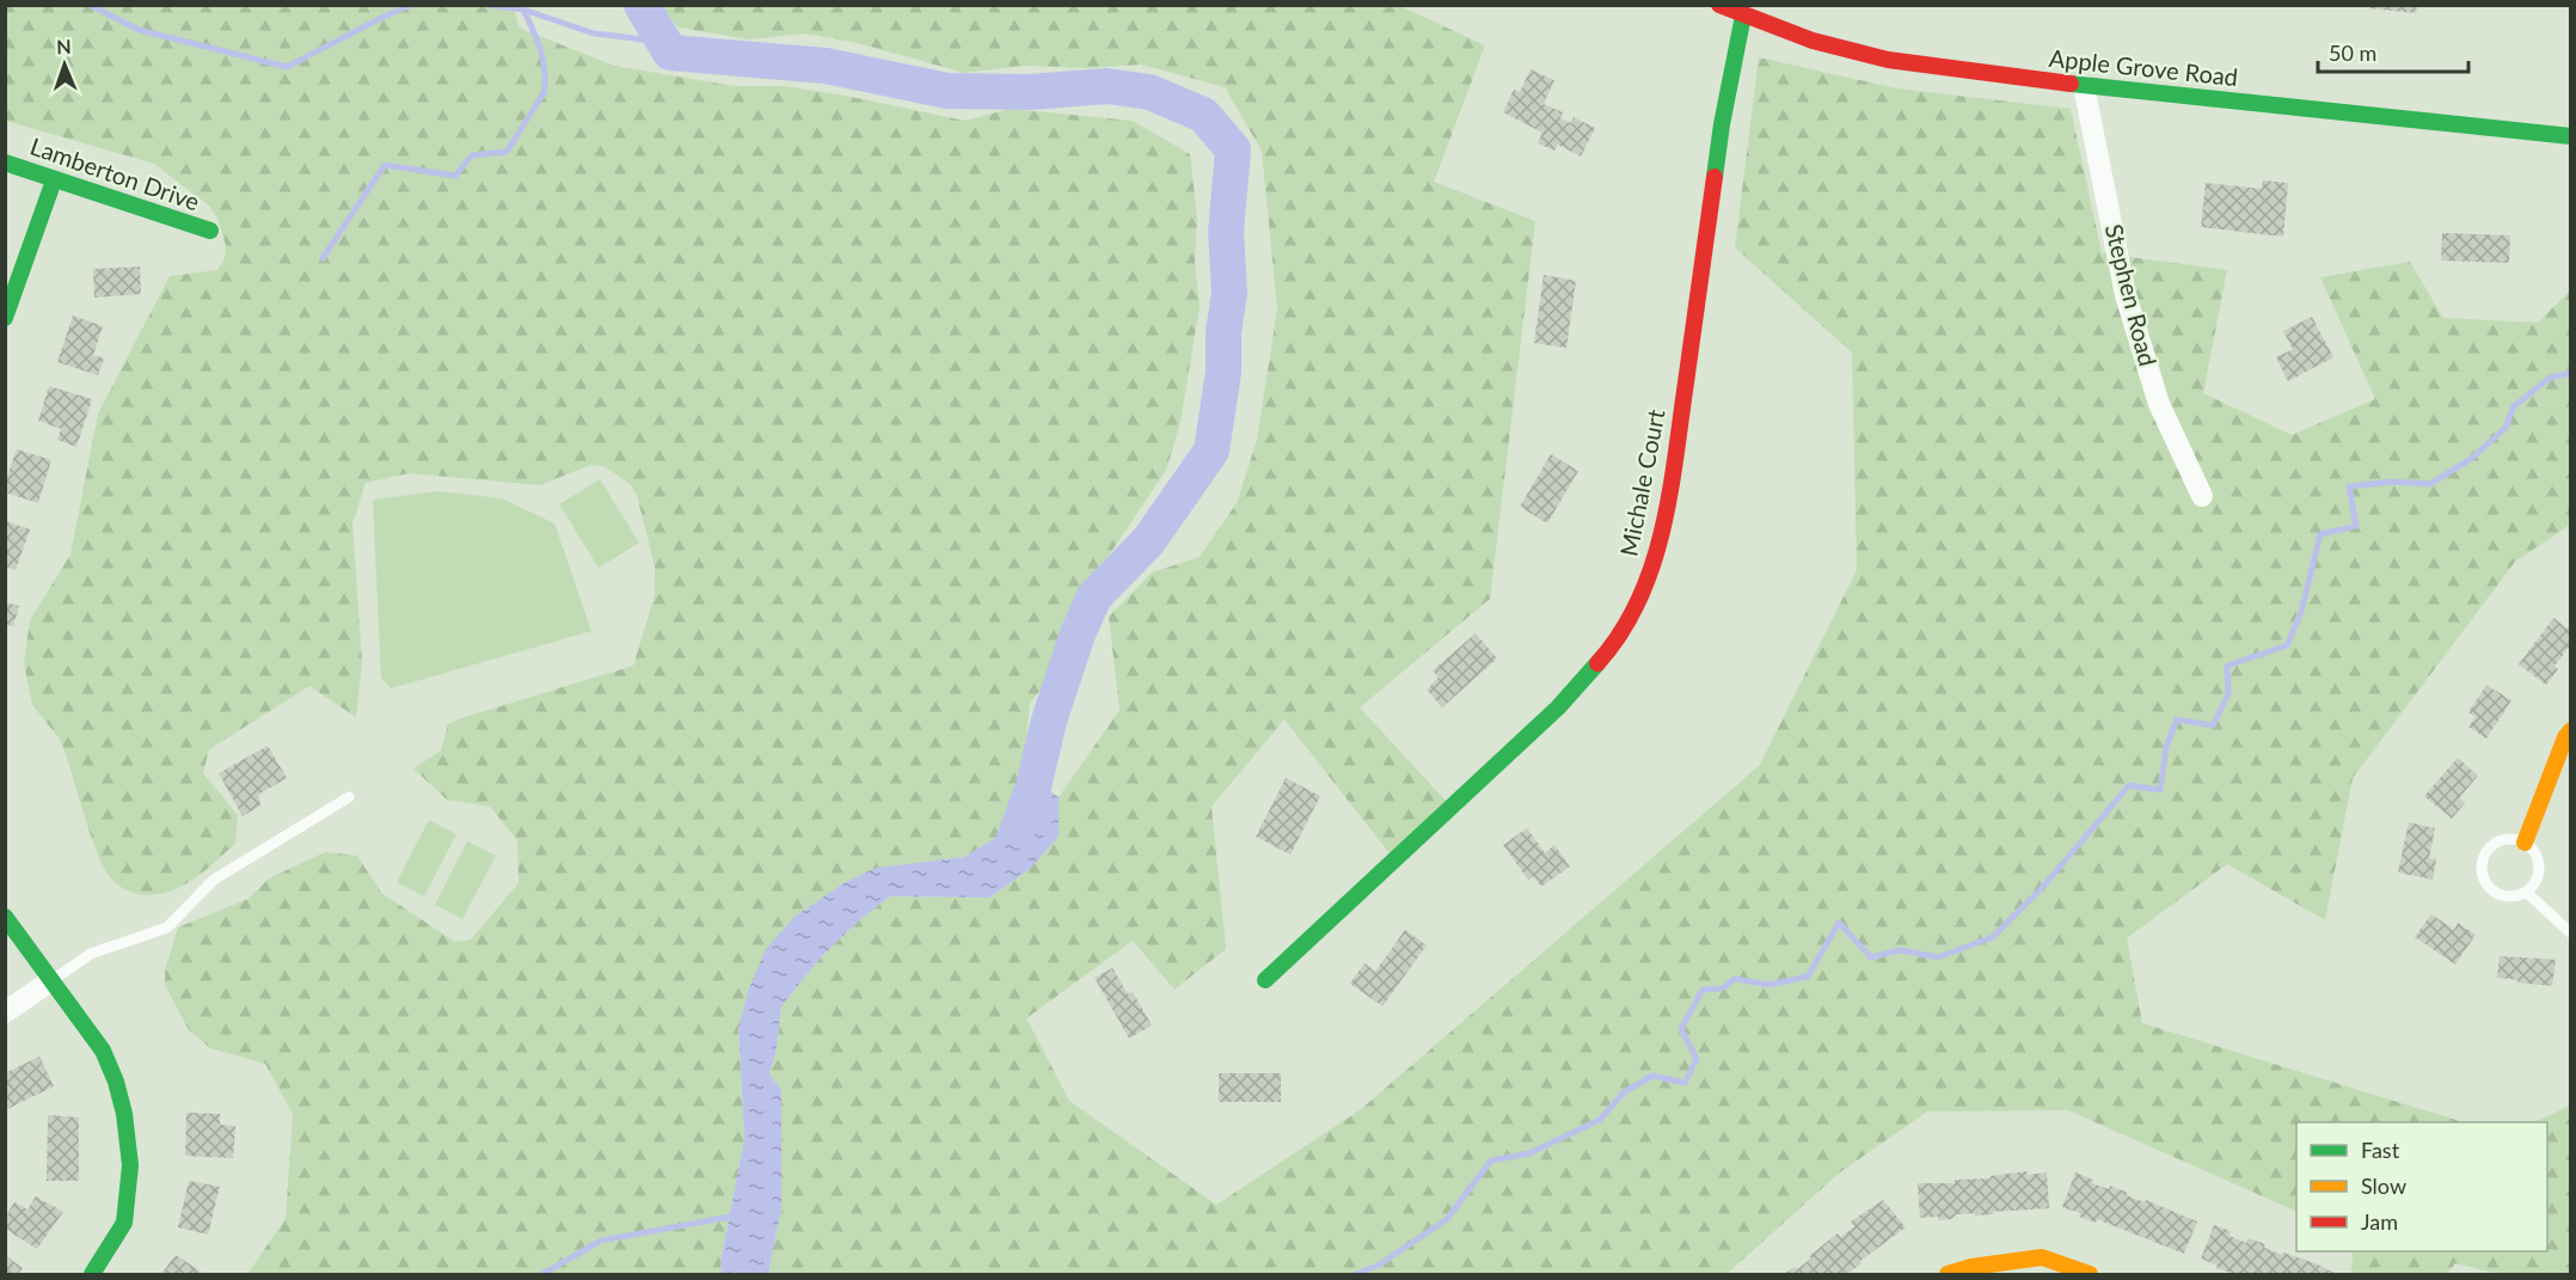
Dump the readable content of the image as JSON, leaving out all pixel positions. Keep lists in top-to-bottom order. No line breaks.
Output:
{"streets":{"street":["Apple Grove Road","Lamberton Drive","Stephen Road","Michale Court"]},"crossings":[["Apple Grove Road","Stephen Road"],["Apple Grove Road","Michale Court"]],"legend":["Fast","Slow","Jam"],"scale_bar":"50 m","north":"top"}
